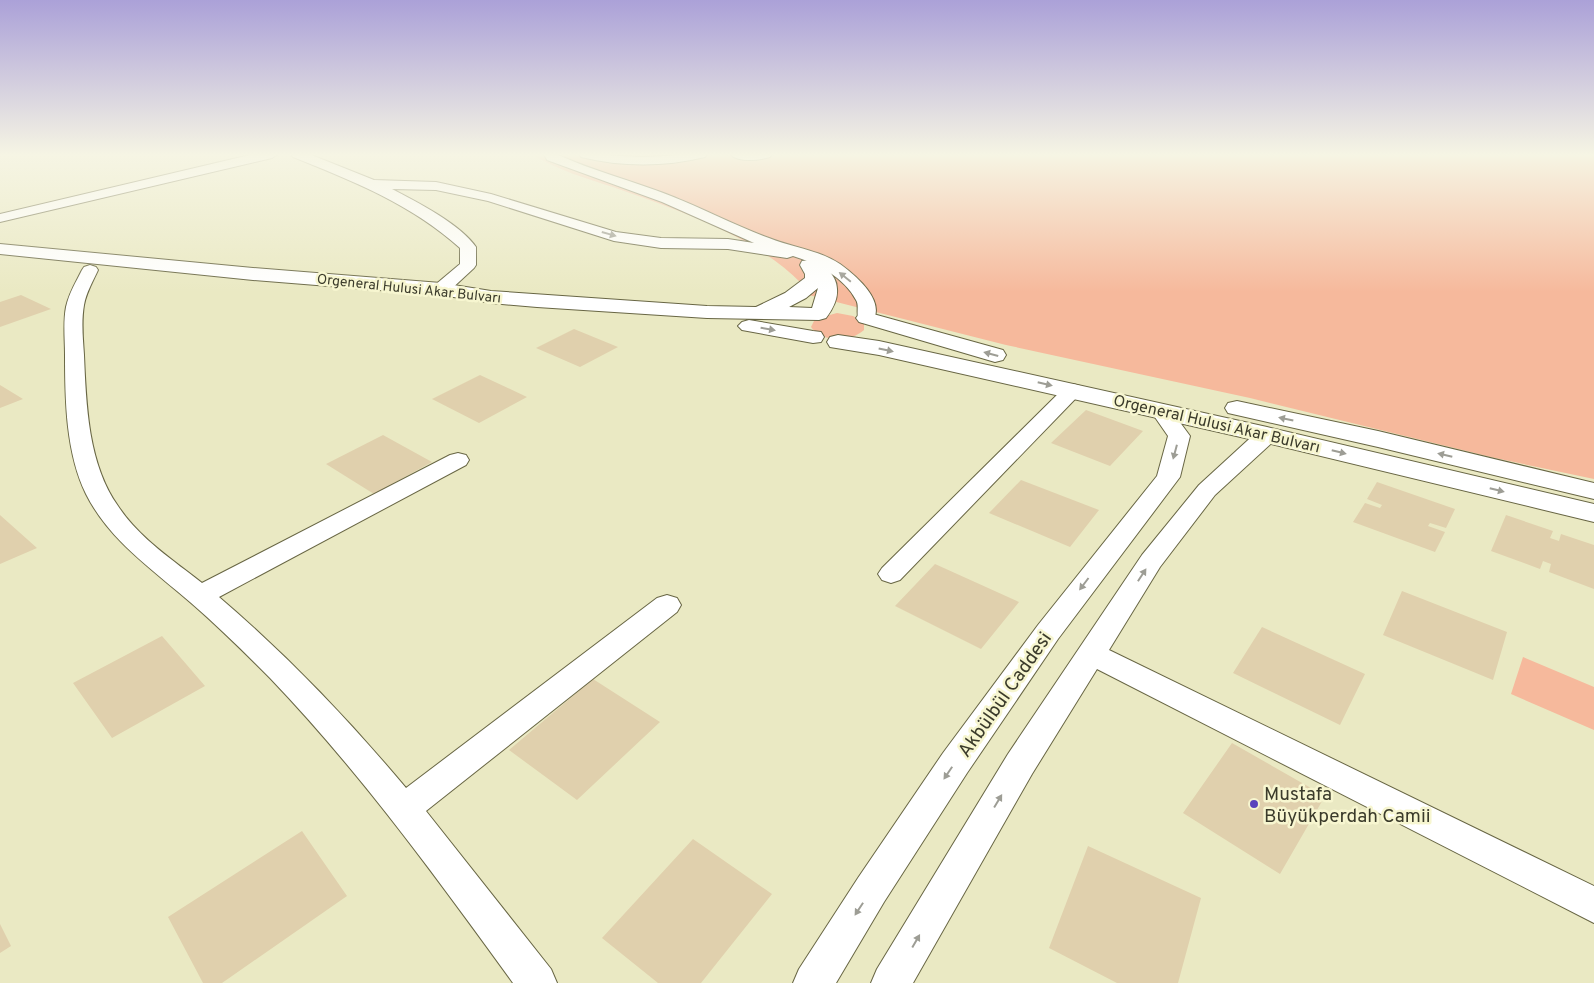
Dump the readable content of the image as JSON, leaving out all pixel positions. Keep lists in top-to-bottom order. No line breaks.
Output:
{"streets":{"main road":["Orgeneral Hulusi Akar Bulvarı"],"street":["Akbülbül Caddesi"]},"crossings":[["Orgeneral Hulusi Akar Bulvarı","Akbülbül Caddesi"]],"places":["Mustafa Büyükperdah Camii"]}
